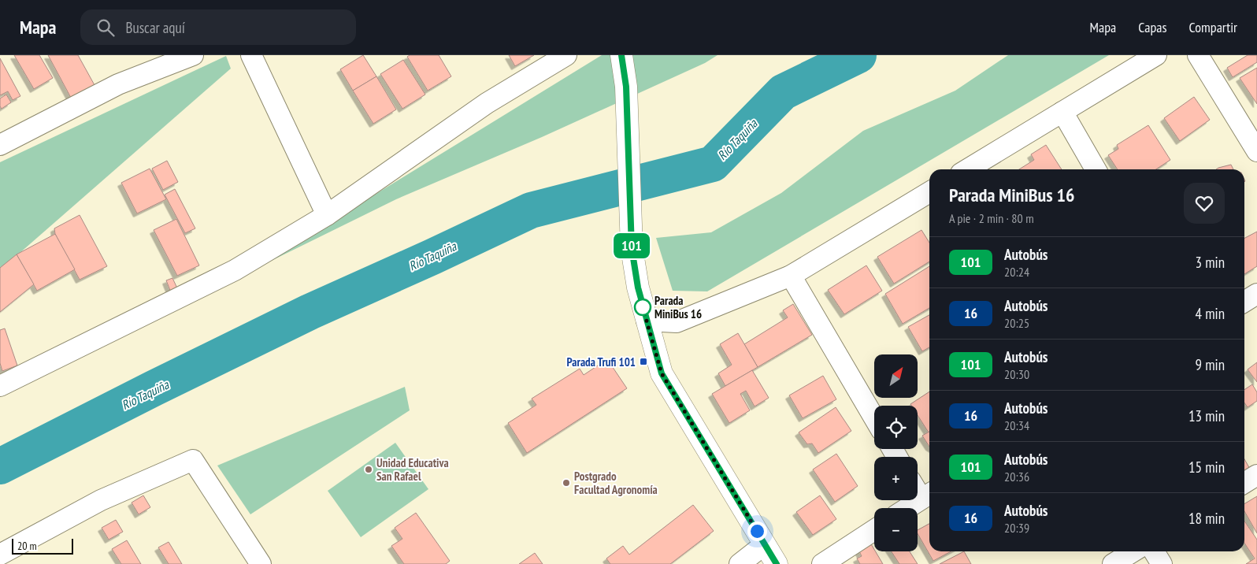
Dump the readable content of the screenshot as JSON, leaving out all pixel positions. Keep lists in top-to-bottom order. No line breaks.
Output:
{"water":["Río Taquiña"],"places":{"other":["Parada MiniBus 16","Unidad Educativa San Rafael","Postgrado Facultad Agronomía"],"transit":["Parada Trufi 101"]},"lines":["bus line 101"],"scale_bar":"20 m","north":"top right","page":{"header":"Mapa","search":"Buscar aquí","nav":["Mapa","Capas","Compartir"],"on_map":"101","heading":["Parada MiniBus 16","A pie · 2 min · 80 m"],"list":[{"mark":"101","name":"Autobús","note":"20:24","value":"3 min"},{"mark":"16","name":"Autobús","note":"20:25","value":"4 min"},{"mark":"101","name":"Autobús","note":"20:30","value":"9 min"},{"mark":"16","name":"Autobús","note":"20:34","value":"13 min"},{"mark":"101","name":"Autobús","note":"20:36","value":"15 min"},{"mark":"16","name":"Autobús","note":"20:39","value":"18 min"}],"map_buttons":["+","−"],"scale":"20 m"}}
